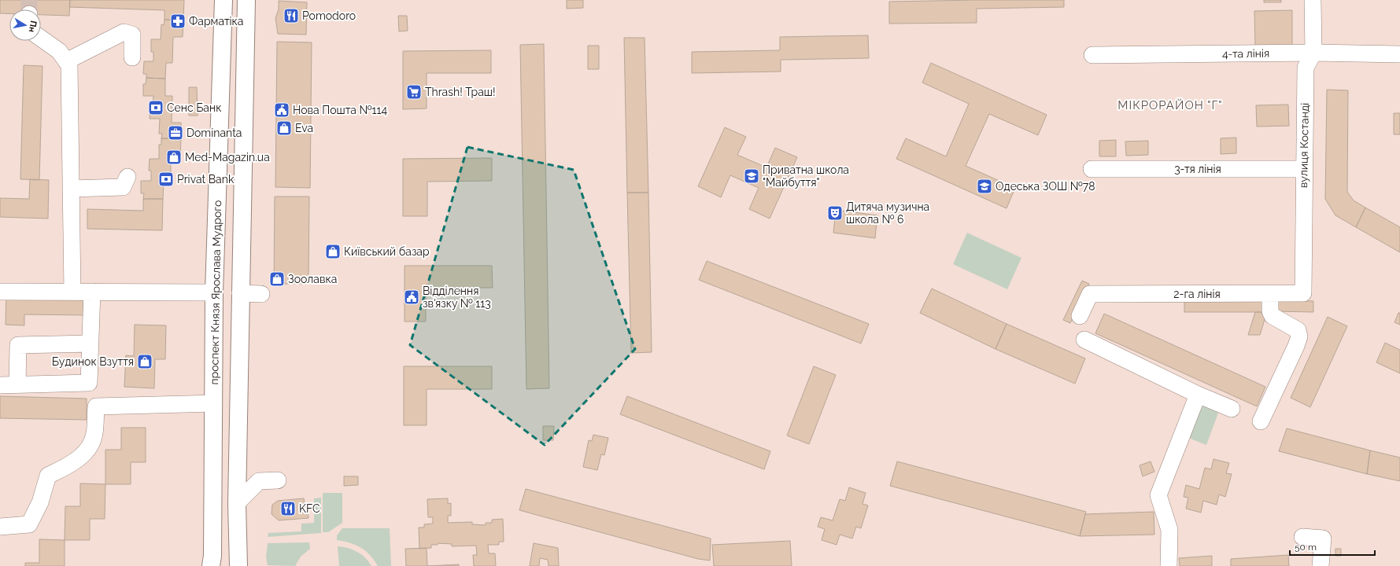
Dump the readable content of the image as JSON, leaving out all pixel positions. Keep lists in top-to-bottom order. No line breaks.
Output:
{"streets":{"main road":["проспект Князя Ярослава Мудрого"],"street":["4-та лінія","вулиця Костанді","3-тя лінія","2-га лінія"]},"crossings":[["4-та лінія","вулиця Костанді"],["вулиця Костанді","3-тя лінія"],["вулиця Костанді","2-га лінія"]],"districts":["МІКРОРАЙОН \"Г\""],"places":{"restaurant":["Pomodoro","KFC"],"pharmacy":["Фарматіка"],"supermarket":["Thrash! Траш!"],"bank":["Сенс Банк","Privat Bank"],"public building":["Нова Пошта №114","Відділення зв'язку № 113"],"shop":["Eva","Med-Magazin.ua","Київський базар","Зоолавка","Будинок Взуття"],"office":["Dominanta"],"school or university":["Приватна школа \"Майбуття\"","Одеська ЗОШ №78"],"theatre":["Дитяча музична школа № 6"]},"scale_bar":"50 m","north":"right"}
